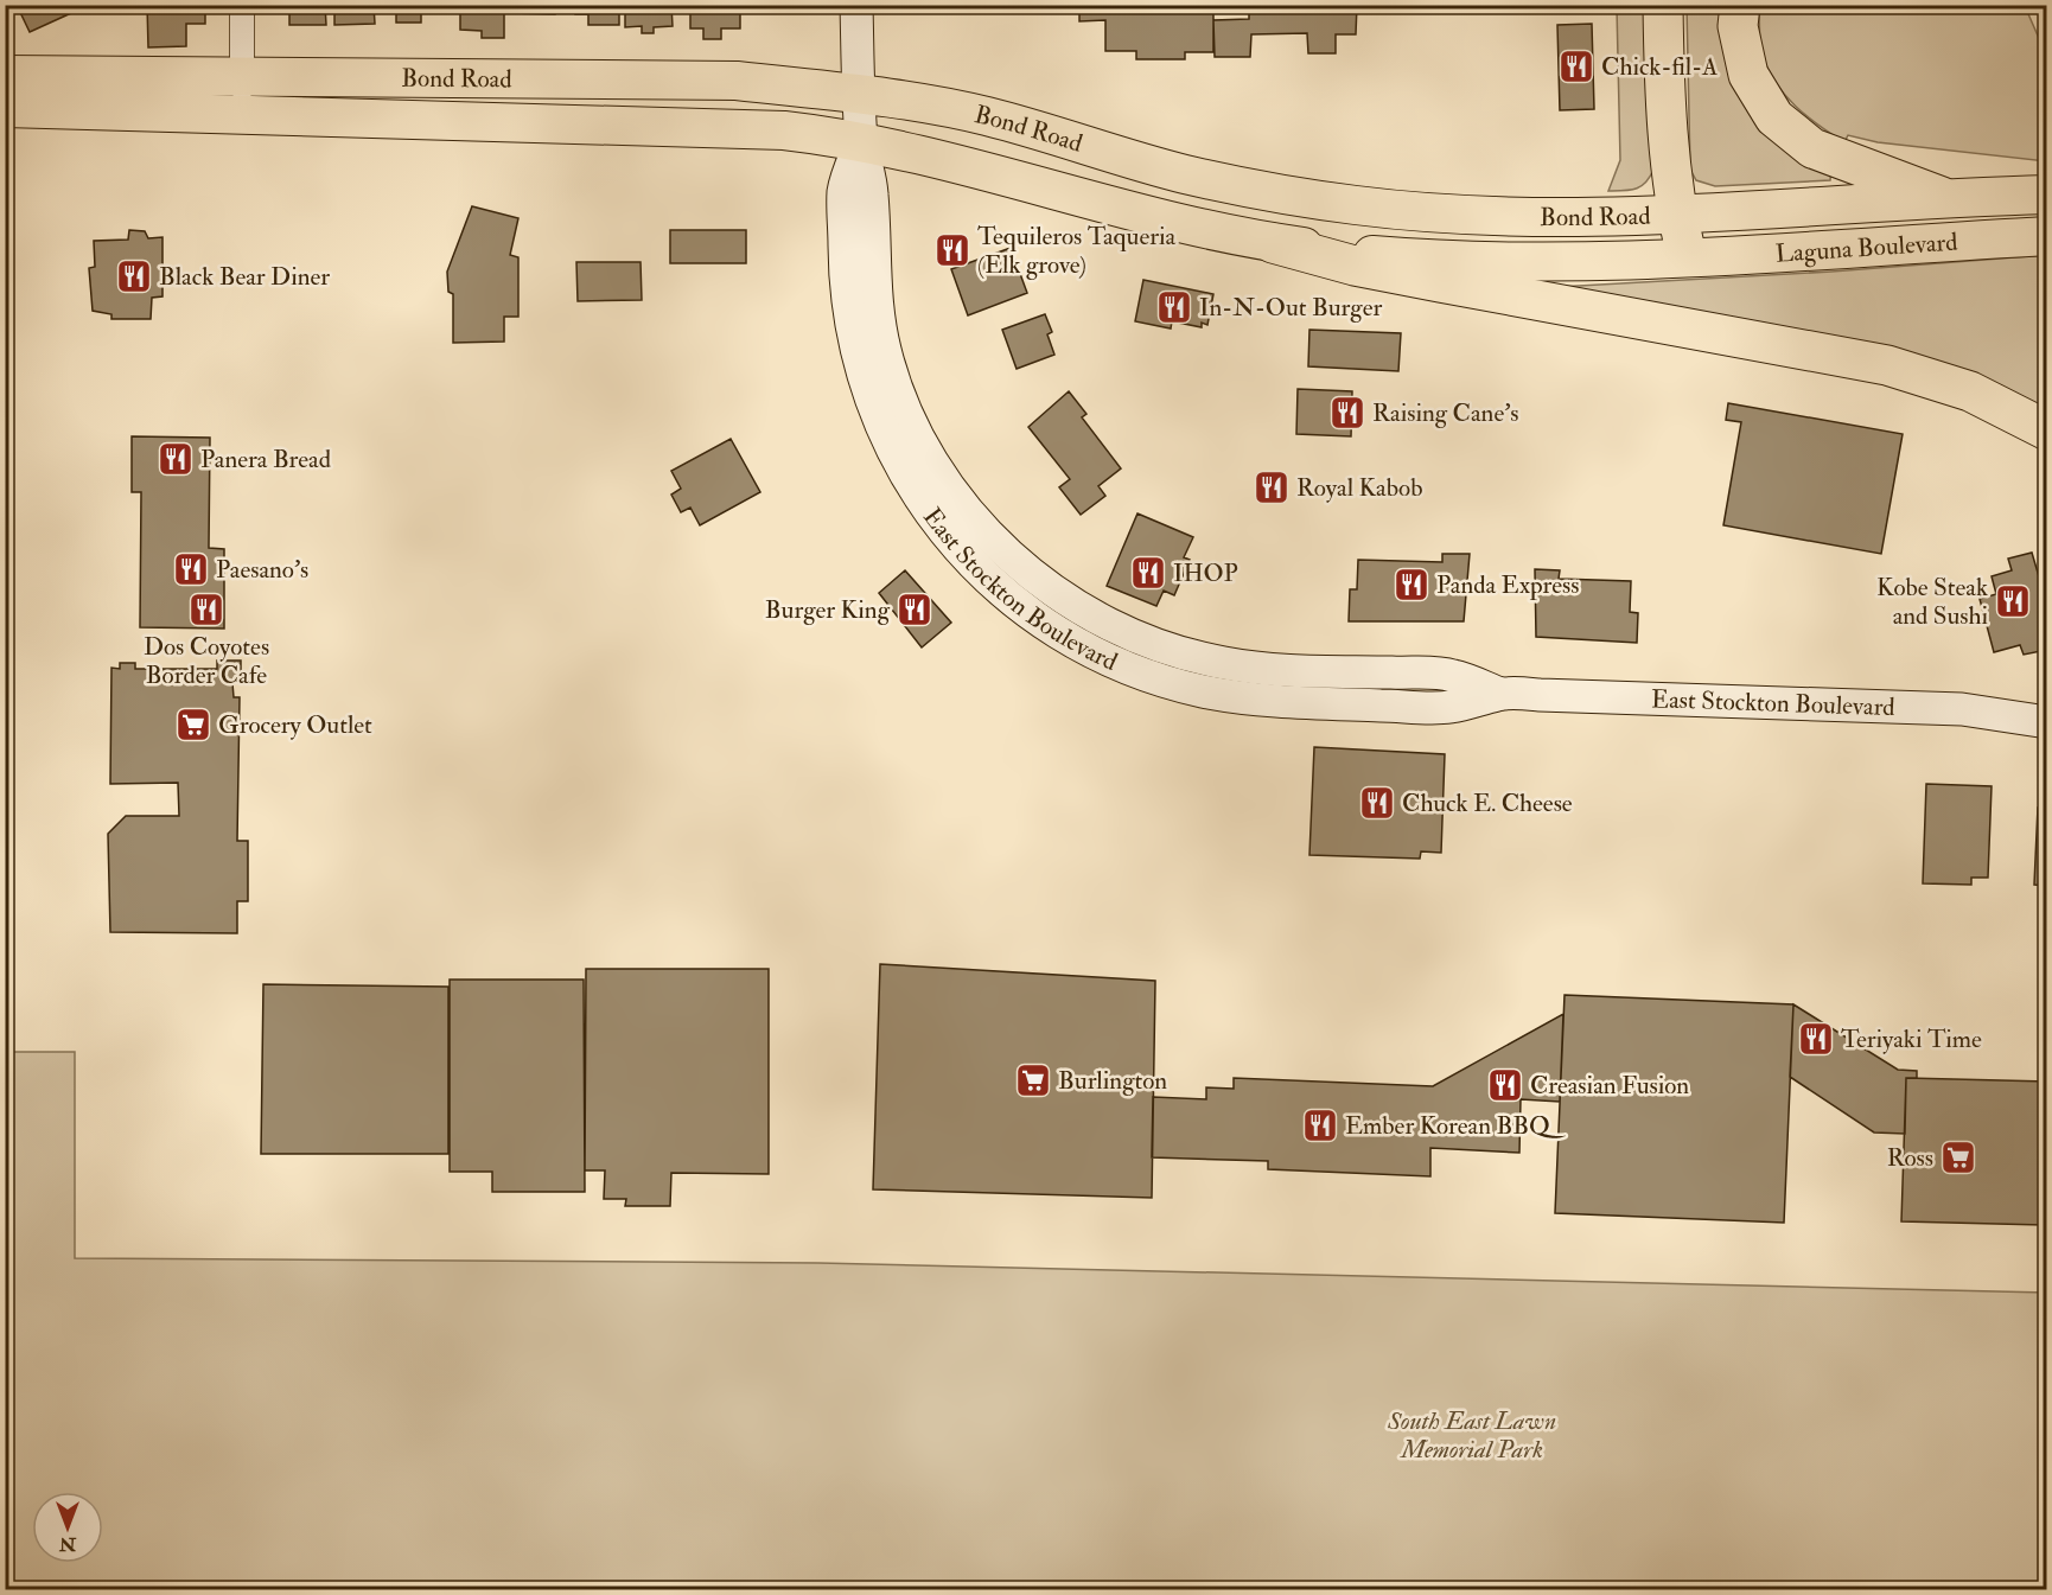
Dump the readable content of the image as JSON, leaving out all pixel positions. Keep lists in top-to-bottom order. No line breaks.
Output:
{"streets":{"main road":["Bond Road","Laguna Boulevard"],"street":["East Stockton Boulevard"]},"crossings":[["Bond Road","Laguna Boulevard"],["Bond Road","East Stockton Boulevard"]],"parks":["South East Lawn Memorial Park"],"places":{"restaurant":["Chick-fil-A","Tequileros Taqueria (Elk grove)","Black Bear Diner","In-N-Out Burger","Raising Cane's","Panera Bread","Royal Kabob","Paesano's","IHOP","Panda Express","Kobe Steak and Sushi","Dos Coyotes Border Cafe","Burger King","Chuck E. Cheese","Teriyaki Time","Creasian Fusion","Ember Korean BBQ"],"supermarket":["Grocery Outlet","Burlington","Ross"]},"north":"bottom"}
